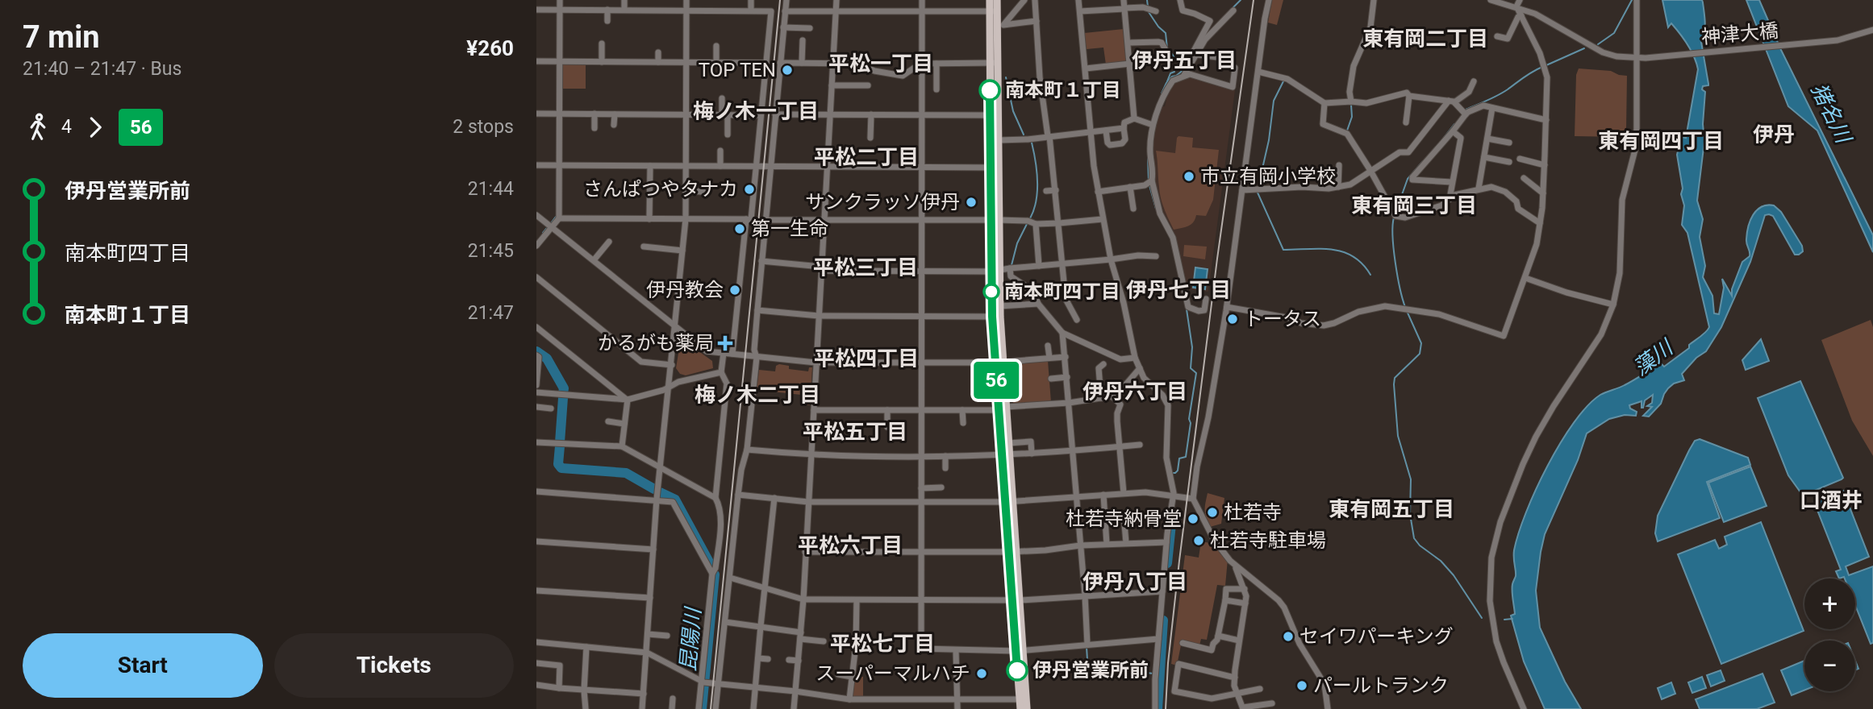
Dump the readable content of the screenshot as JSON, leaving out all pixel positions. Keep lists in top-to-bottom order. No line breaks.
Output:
{"streets":{"street":["神津大橋"]},"districts":["東有岡二丁目","伊丹五丁目","平松一丁目","梅ノ木一丁目","伊丹","東有岡四丁目","平松二丁目","東有岡三丁目","平松三丁目","伊丹七丁目","平松四丁目","伊丹六丁目","梅ノ木二丁目","平松五丁目","口酒井","東有岡五丁目","平松六丁目","伊丹八丁目","平松七丁目"],"water":["猪名川","藻川","昆陽川"],"places":{"other":["TOP TEN","南本町１丁目","市立有岡小学校","さんぱつやタナカ","サンクラッソ伊丹","第一生命","伊丹教会","南本町四丁目","トータス","杜若寺","杜若寺納骨堂","杜若寺駐車場","セイワパーキング","伊丹営業所前","スーパーマルハチ","パールトランク"],"health":["かるがも薬局"]},"lines":["bus line 56"],"page":{"heading":["7 min","21:40 – 21:47 · Bus","¥260"],"on_map":"56","legs":["4","56","2 stops"],"list":[{"name":"伊丹営業所前","value":"21:44"},{"name":"南本町四丁目","value":"21:45"},{"name":"南本町１丁目","value":"21:47"}],"map_buttons":["+","−"],"buttons":["Start","Tickets"]}}
